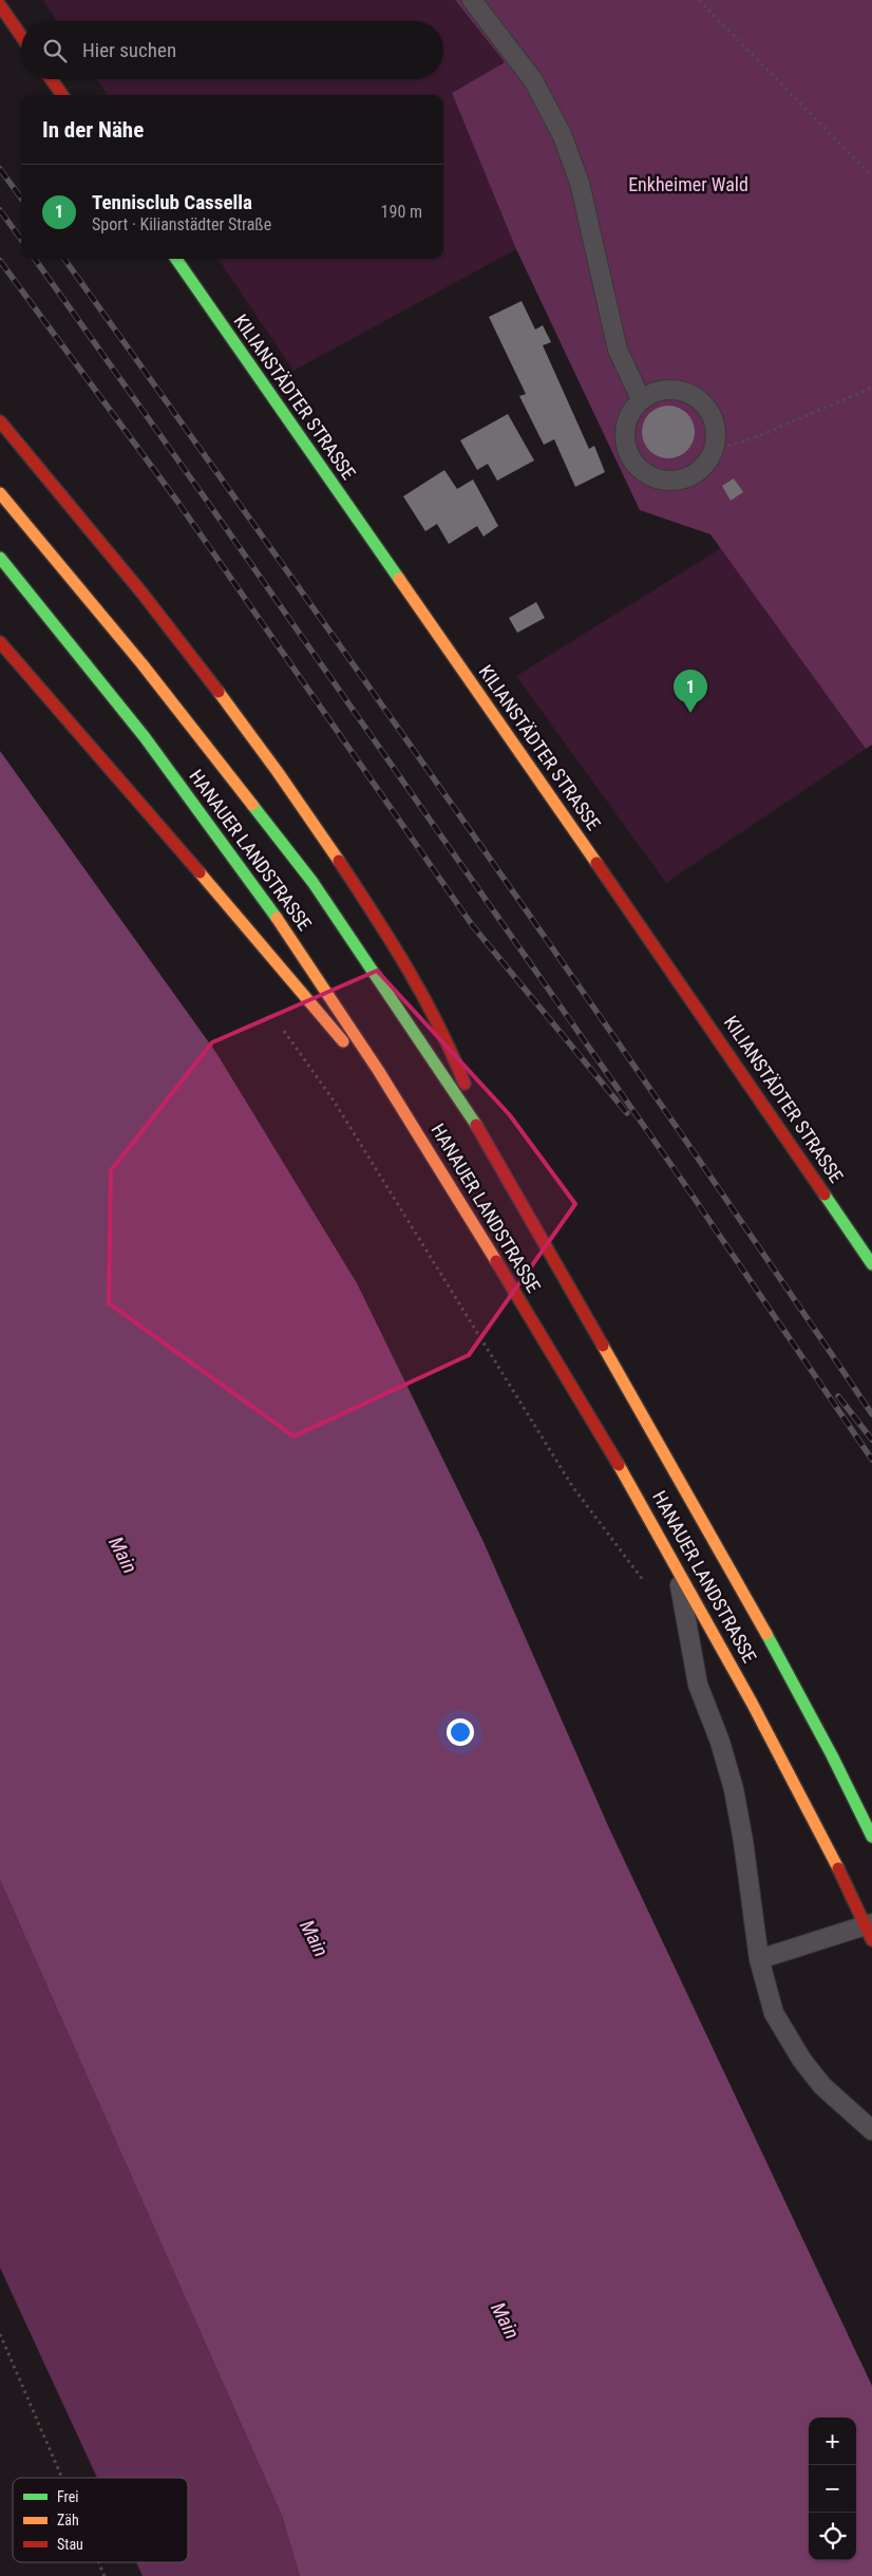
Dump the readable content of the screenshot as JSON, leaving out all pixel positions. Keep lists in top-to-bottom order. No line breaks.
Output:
{"streets":{"main road":["KILIANSTÄDTER STRASSE","HANAUER LANDSTRASSE"]},"water":["Main"],"parks":["Enkheimer Wald"],"legend":["Frei","Zäh","Stau"],"page":{"search":"Hier suchen","heading":"In der Nähe","list":[{"mark":"1","name":"Tennisclub Cassella","note":"Sport · Kilianstädter Straße","value":"190 m"}],"pins":"1","map_buttons":["+","−"]}}
